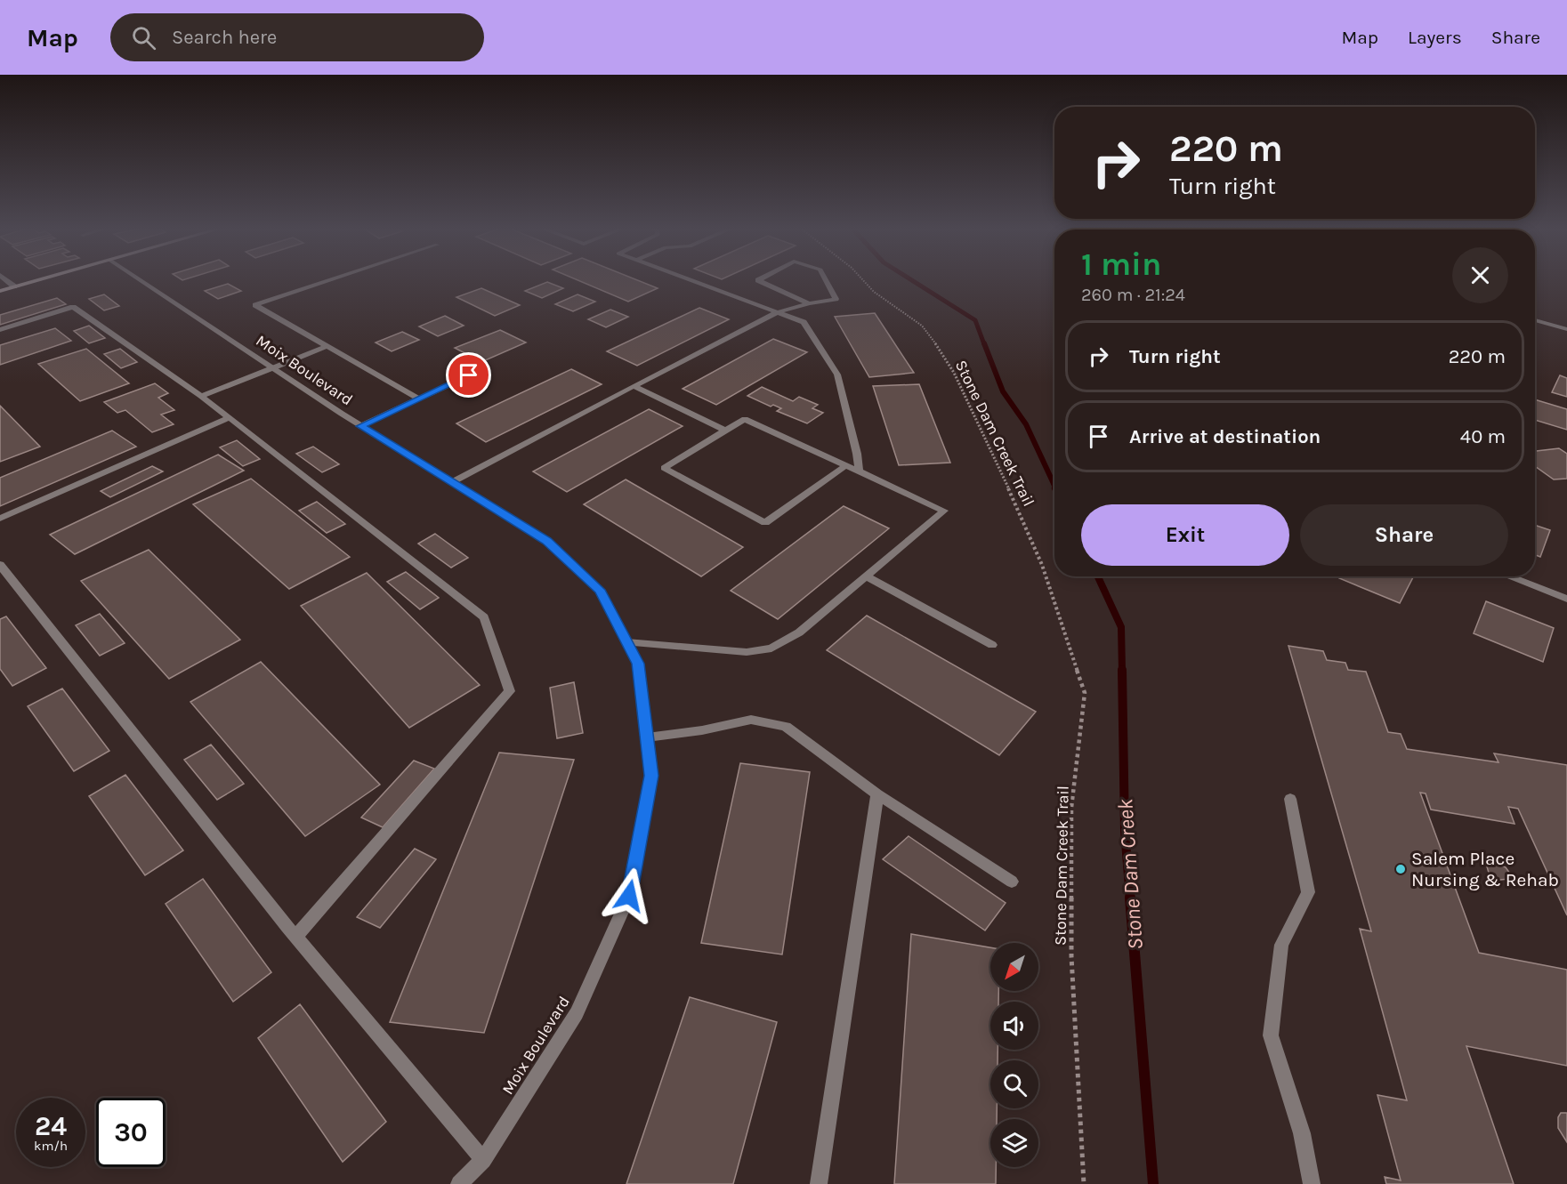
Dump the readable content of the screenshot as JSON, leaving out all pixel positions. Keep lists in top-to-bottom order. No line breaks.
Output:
{"streets":{"street":["Moix Boulevard"],"path":["Stone Dam Creek Trail"]},"water":["Stone Dam Creek"],"places":["Salem Place Nursing & Rehab"],"north":"bottom left","page":{"header":"Map","search":"Search here","nav":["Map","Layers","Share"],"turn":["220 m","Turn right"],"heading":["1 min","260 m · 21:24"],"list":[{"name":"Turn right","value":"220 m"},{"name":"Arrive at destination","value":"40 m"}],"buttons":["Exit","Share"],"speed":"24 km/h","limit":"30"}}
